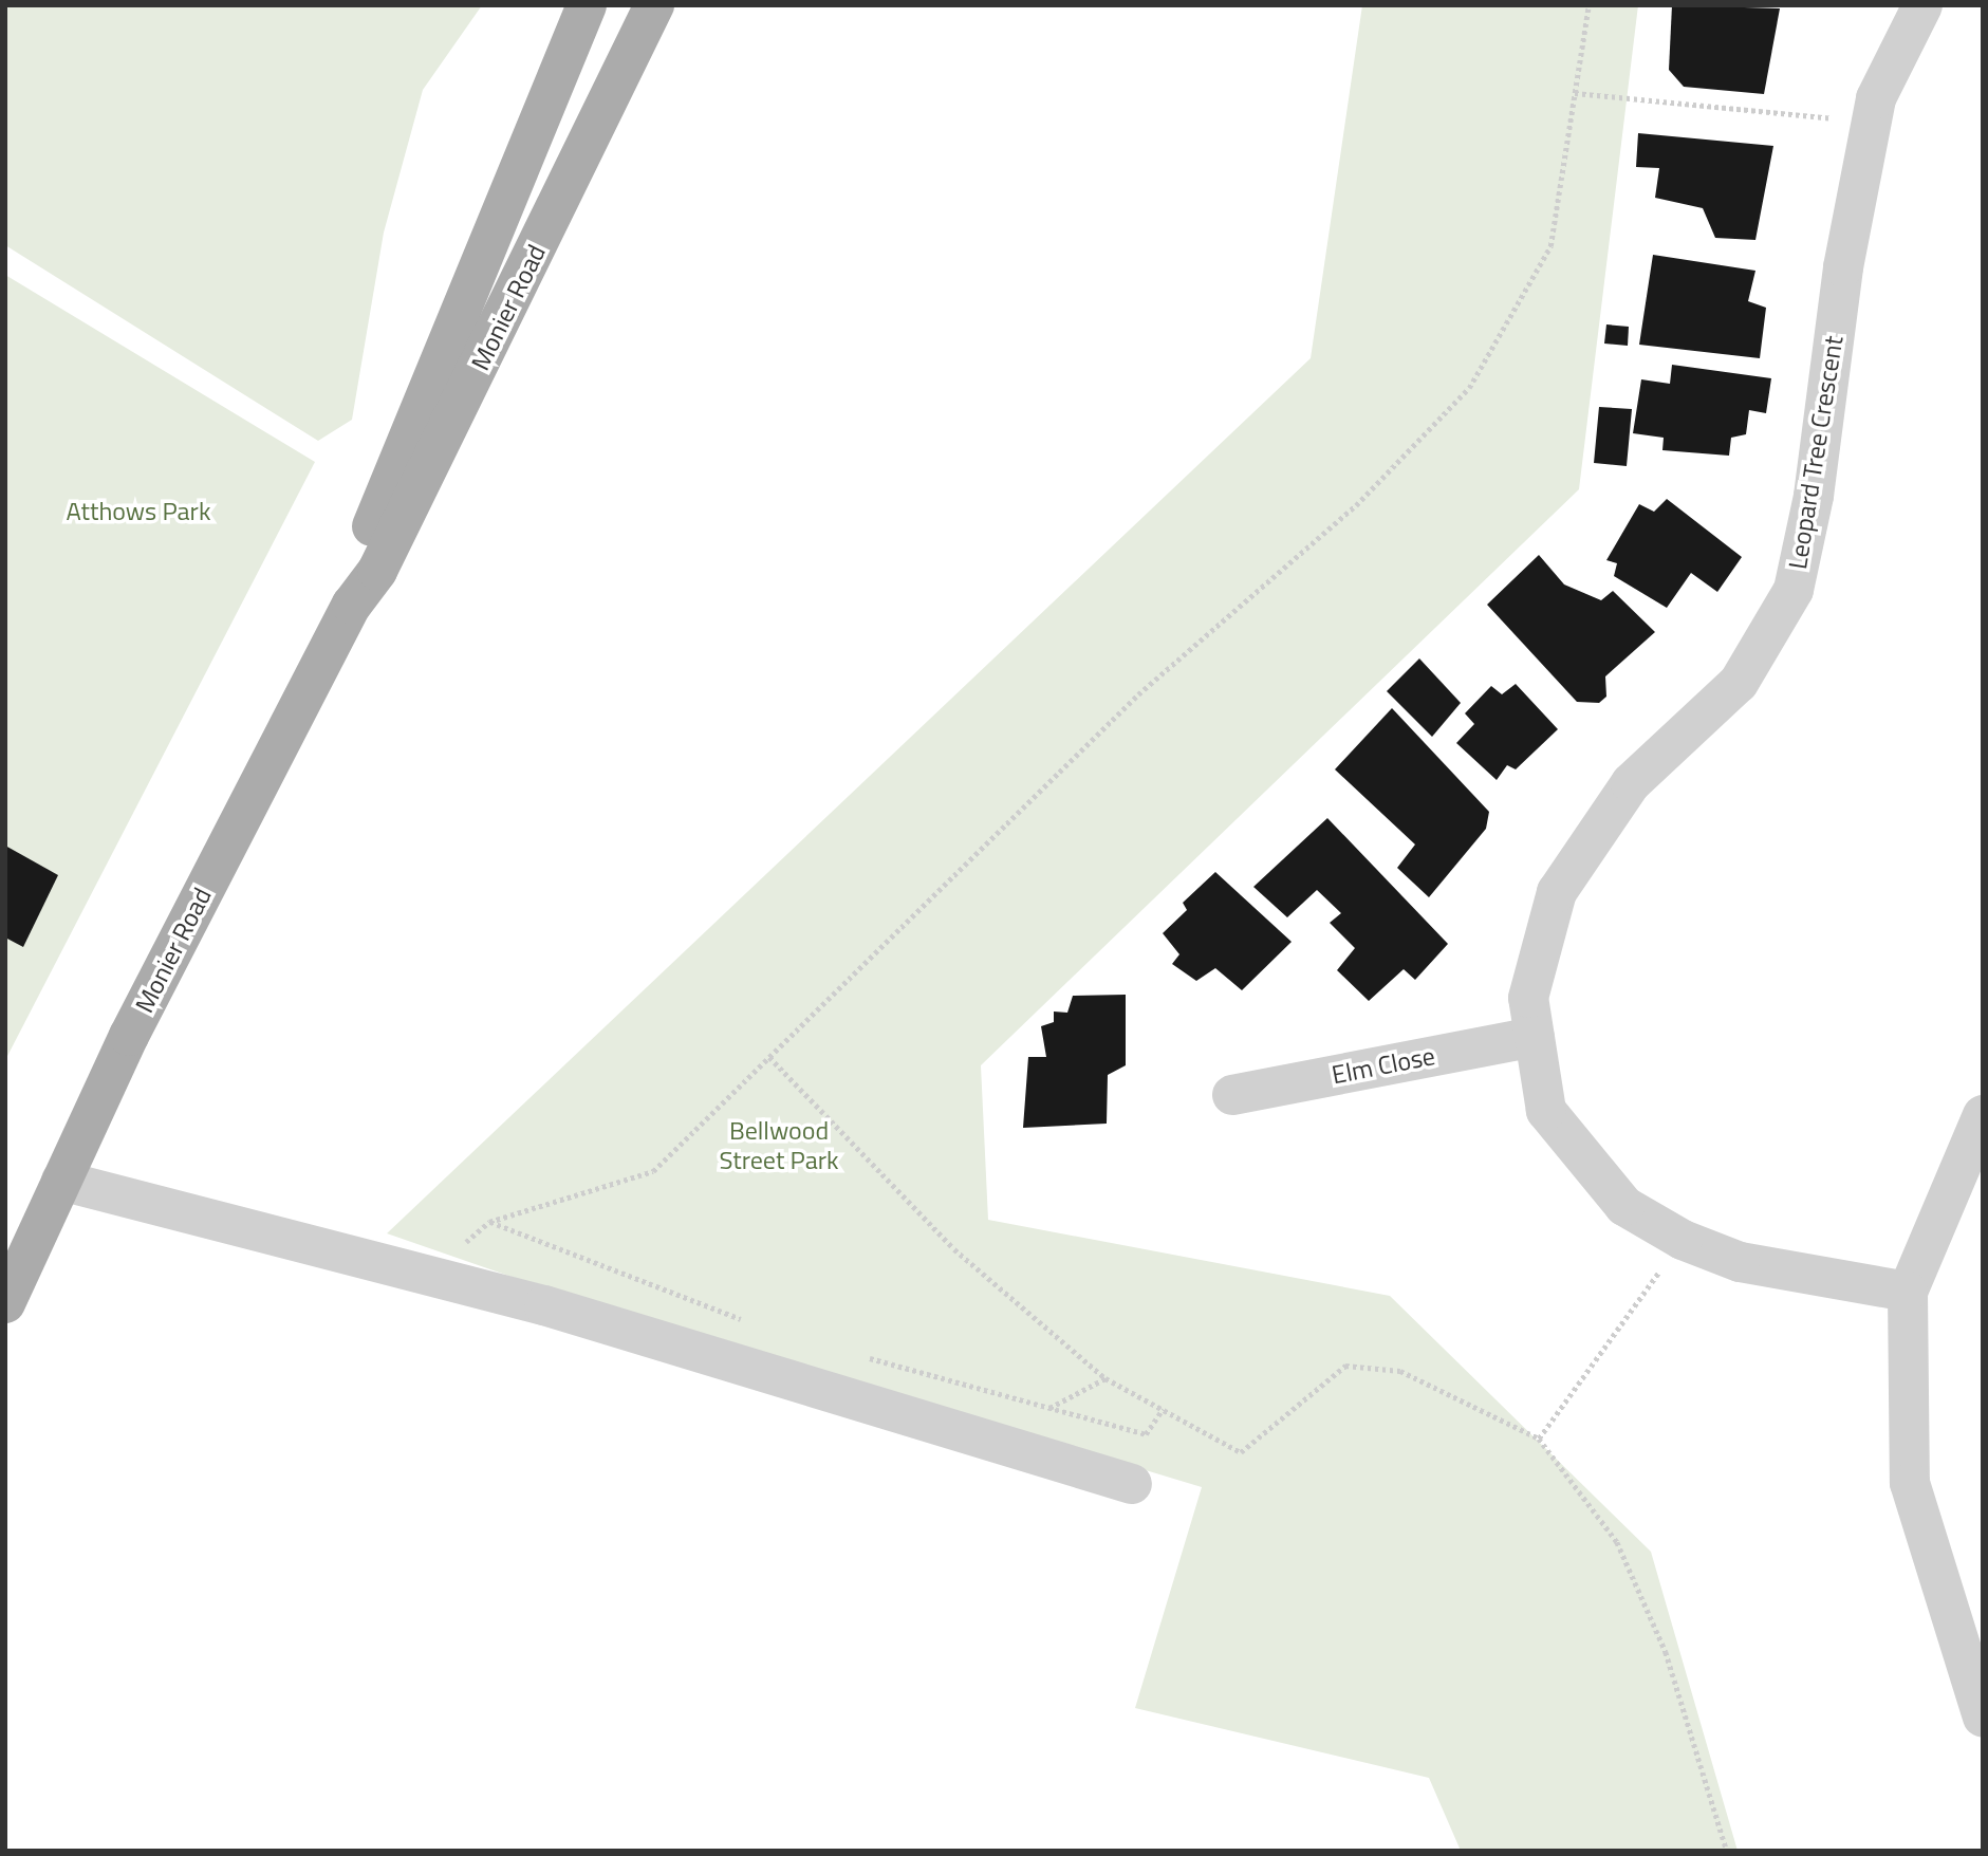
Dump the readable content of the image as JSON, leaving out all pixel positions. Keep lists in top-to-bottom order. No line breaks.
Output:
{"streets":{"main road":["Monier Road"],"street":["Leopard Tree Crescent","Elm Close"]},"crossings":[["Leopard Tree Crescent","Elm Close"]],"parks":["Atthows Park","Bellwood Street Park"]}
